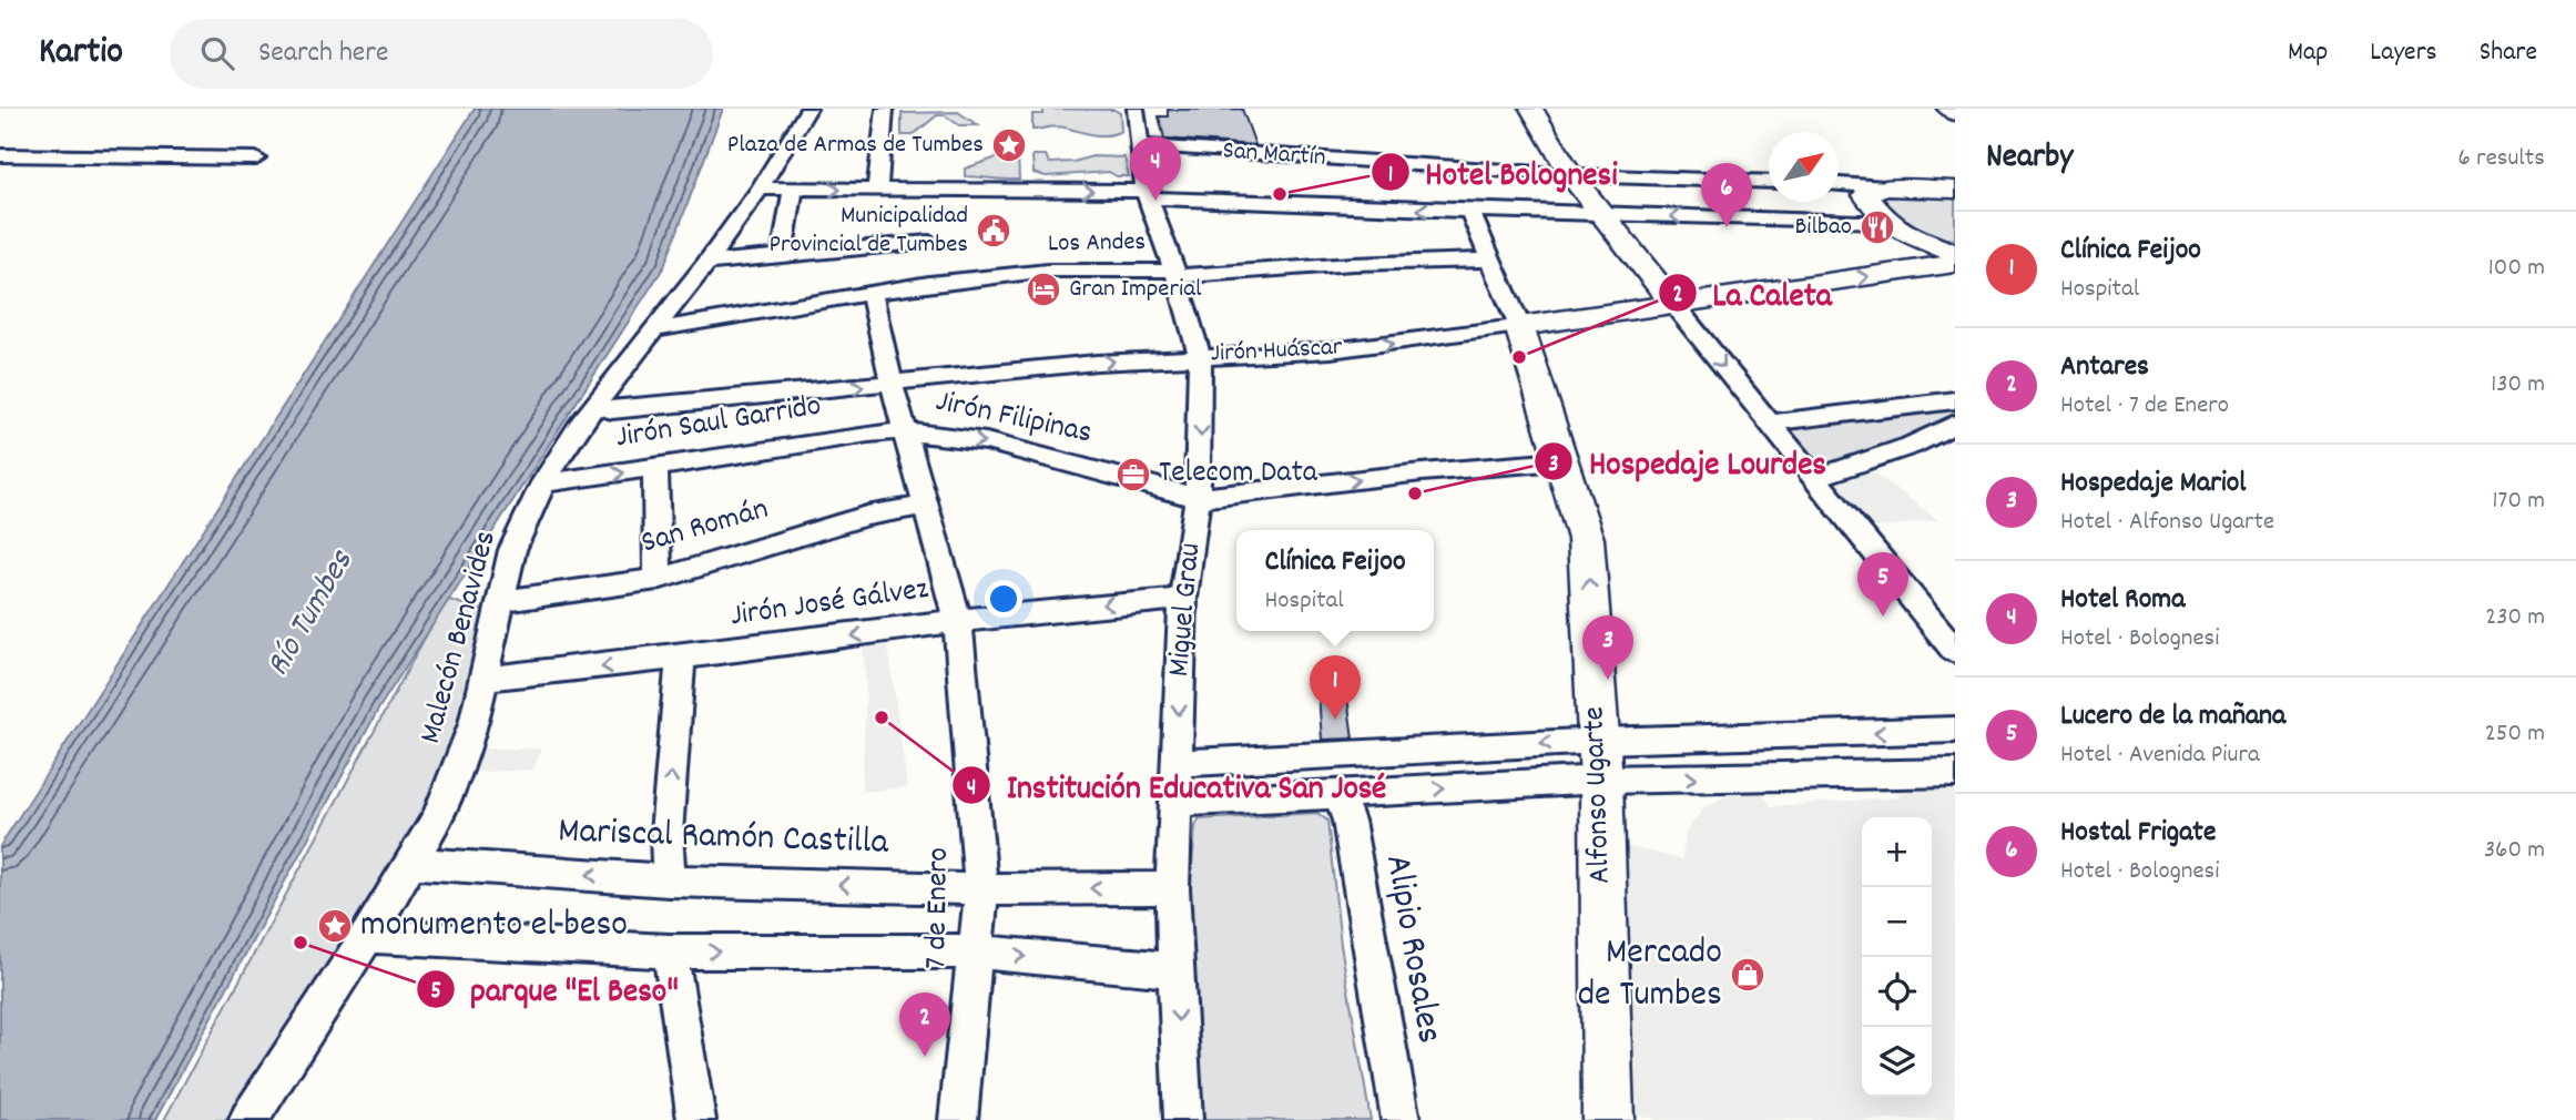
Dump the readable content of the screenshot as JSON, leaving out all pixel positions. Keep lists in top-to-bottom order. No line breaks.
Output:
{"streets":{"main road":["Jirón Huáscar","Alfonso Ugarte"],"street":["San Martín","Los Andes","Jirón Filipinas","Jirón Saul Garrido","San Román","Jirón José Gálvez","Miguel Grau","Malecón Benavides","Mariscal Ramón Castilla","7 de Enero","Alipio Rosales"]},"crossings":[["San Martín","Miguel Grau"],["Los Andes","Miguel Grau"],["Los Andes","Malecón Benavides"],["Los Andes","Alfonso Ugarte"],["Los Andes","7 de Enero"],["Jirón Huáscar","Miguel Grau"],["Jirón Huáscar","Malecón Benavides"],["Jirón Huáscar","Alfonso Ugarte"],["Jirón Huáscar","7 de Enero"],["Jirón Filipinas","Jirón Saul Garrido"],["Jirón Filipinas","Miguel Grau"],["Jirón Filipinas","7 de Enero"],["Jirón Saul Garrido","Malecón Benavides"],["Jirón Saul Garrido","7 de Enero"],["San Román","Malecón Benavides"],["San Román","7 de Enero"],["Jirón José Gálvez","Miguel Grau"],["Jirón José Gálvez","Malecón Benavides"],["Jirón José Gálvez","7 de Enero"],["Miguel Grau","Mariscal Ramón Castilla"],["Malecón Benavides","Mariscal Ramón Castilla"],["Mariscal Ramón Castilla","7 de Enero"]],"one_way":["Jirón Huáscar","Jirón Filipinas","Jirón José Gálvez","Miguel Grau"],"water":["Río Tumbes"],"places":{"place":["Plaza de Armas de Tumbes","monumento el beso"],"other":["Hotel Bolognesi","La Caleta","Hospedaje Lourdes","Institución Educativa San José","parque \"El Beso\""],"restaurant":["Bilbao"],"public building":["Municipalidad Provincial de Tumbes"],"hotel":["Gran Imperial"],"office":["Telecom Data"],"shop":["Mercado de Tumbes"]},"north":"top right","page":{"header":"Kartio","search":"Search here","nav":["Map","Layers","Share"],"heading":["Nearby","6 results"],"pins":["4","6","5","3","1","2"],"list":[{"mark":"1","name":"Clínica Feijoo","note":"Hospital","value":"100 m"},{"mark":"2","name":"Antares","note":"Hotel · 7 de Enero","value":"130 m"},{"mark":"3","name":"Hospedaje Mariol","note":"Hotel · Alfonso Ugarte","value":"170 m"},{"mark":"4","name":"Hotel Roma","note":"Hotel · Bolognesi","value":"230 m"},{"mark":"5","name":"Lucero de la mañana","note":"Hotel · Avenida Piura","value":"250 m"},{"mark":"6","name":"Hostal Frigate","note":"Hotel · Bolognesi","value":"360 m"}],"popup":["Clínica Feijoo","Hospital"],"map_buttons":["+","−"]}}
